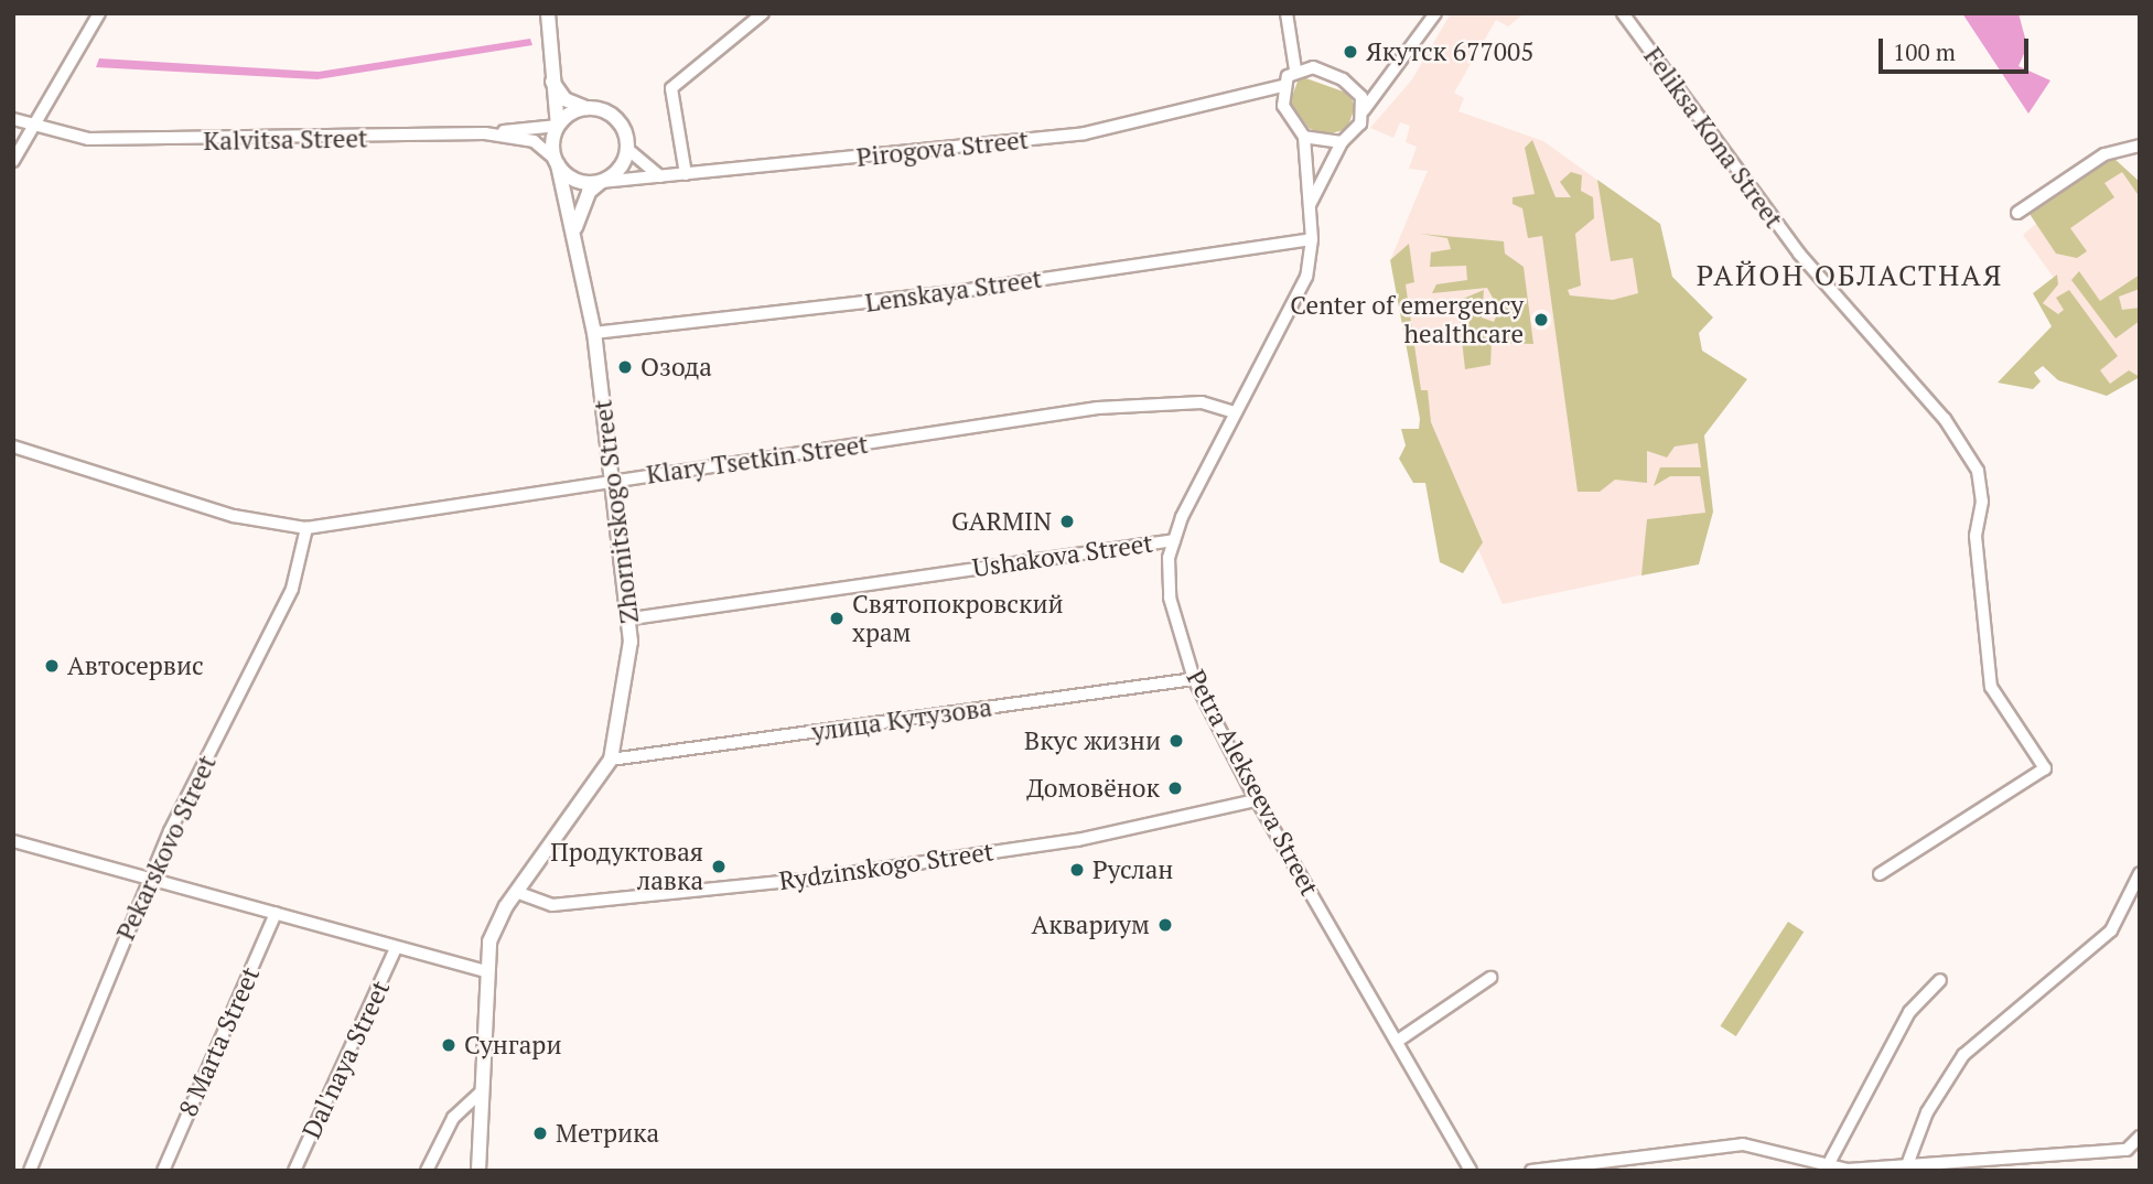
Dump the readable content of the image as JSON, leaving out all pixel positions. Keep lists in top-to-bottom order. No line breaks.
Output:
{"streets":{"main road":["Zhornitskogo Street"],"street":["Feliksa Kona Street","Kalvitsa Street","Pirogova Street","Lenskaya Street","Klary Tsetkin Street","Ushakova Street","улица Кутузова","Petra Alekseeva Street","Pekarskovo Street","Rydzinskogo Street","8 Marta Street","Dal'naya Street"]},"crossings":[["Kalvitsa Street","Pirogova Street"],["Kalvitsa Street","Zhornitskogo Street"],["Pirogova Street","Zhornitskogo Street"],["Pirogova Street","Petra Alekseeva Street"],["Lenskaya Street","Zhornitskogo Street"],["Lenskaya Street","Petra Alekseeva Street"],["Klary Tsetkin Street","Zhornitskogo Street"],["Klary Tsetkin Street","Petra Alekseeva Street"],["Klary Tsetkin Street","Pekarskovo Street"],["Zhornitskogo Street","Ushakova Street"],["Zhornitskogo Street","улица Кутузова"],["Zhornitskogo Street","Rydzinskogo Street"],["Ushakova Street","Petra Alekseeva Street"],["улица Кутузова","Petra Alekseeva Street"],["Petra Alekseeva Street","Rydzinskogo Street"]],"districts":["РАЙОН ОБЛАСТНАЯ"],"places":["Якутск 677005","Center of emergency healthcare","Озода","GARMIN","Святопокровский храм","Автосервис","Вкус жизни","Домовёнок","Продуктовая лавка","Руслан","Аквариум","Сунгари","Метрика"],"scale_bar":"100 m"}
